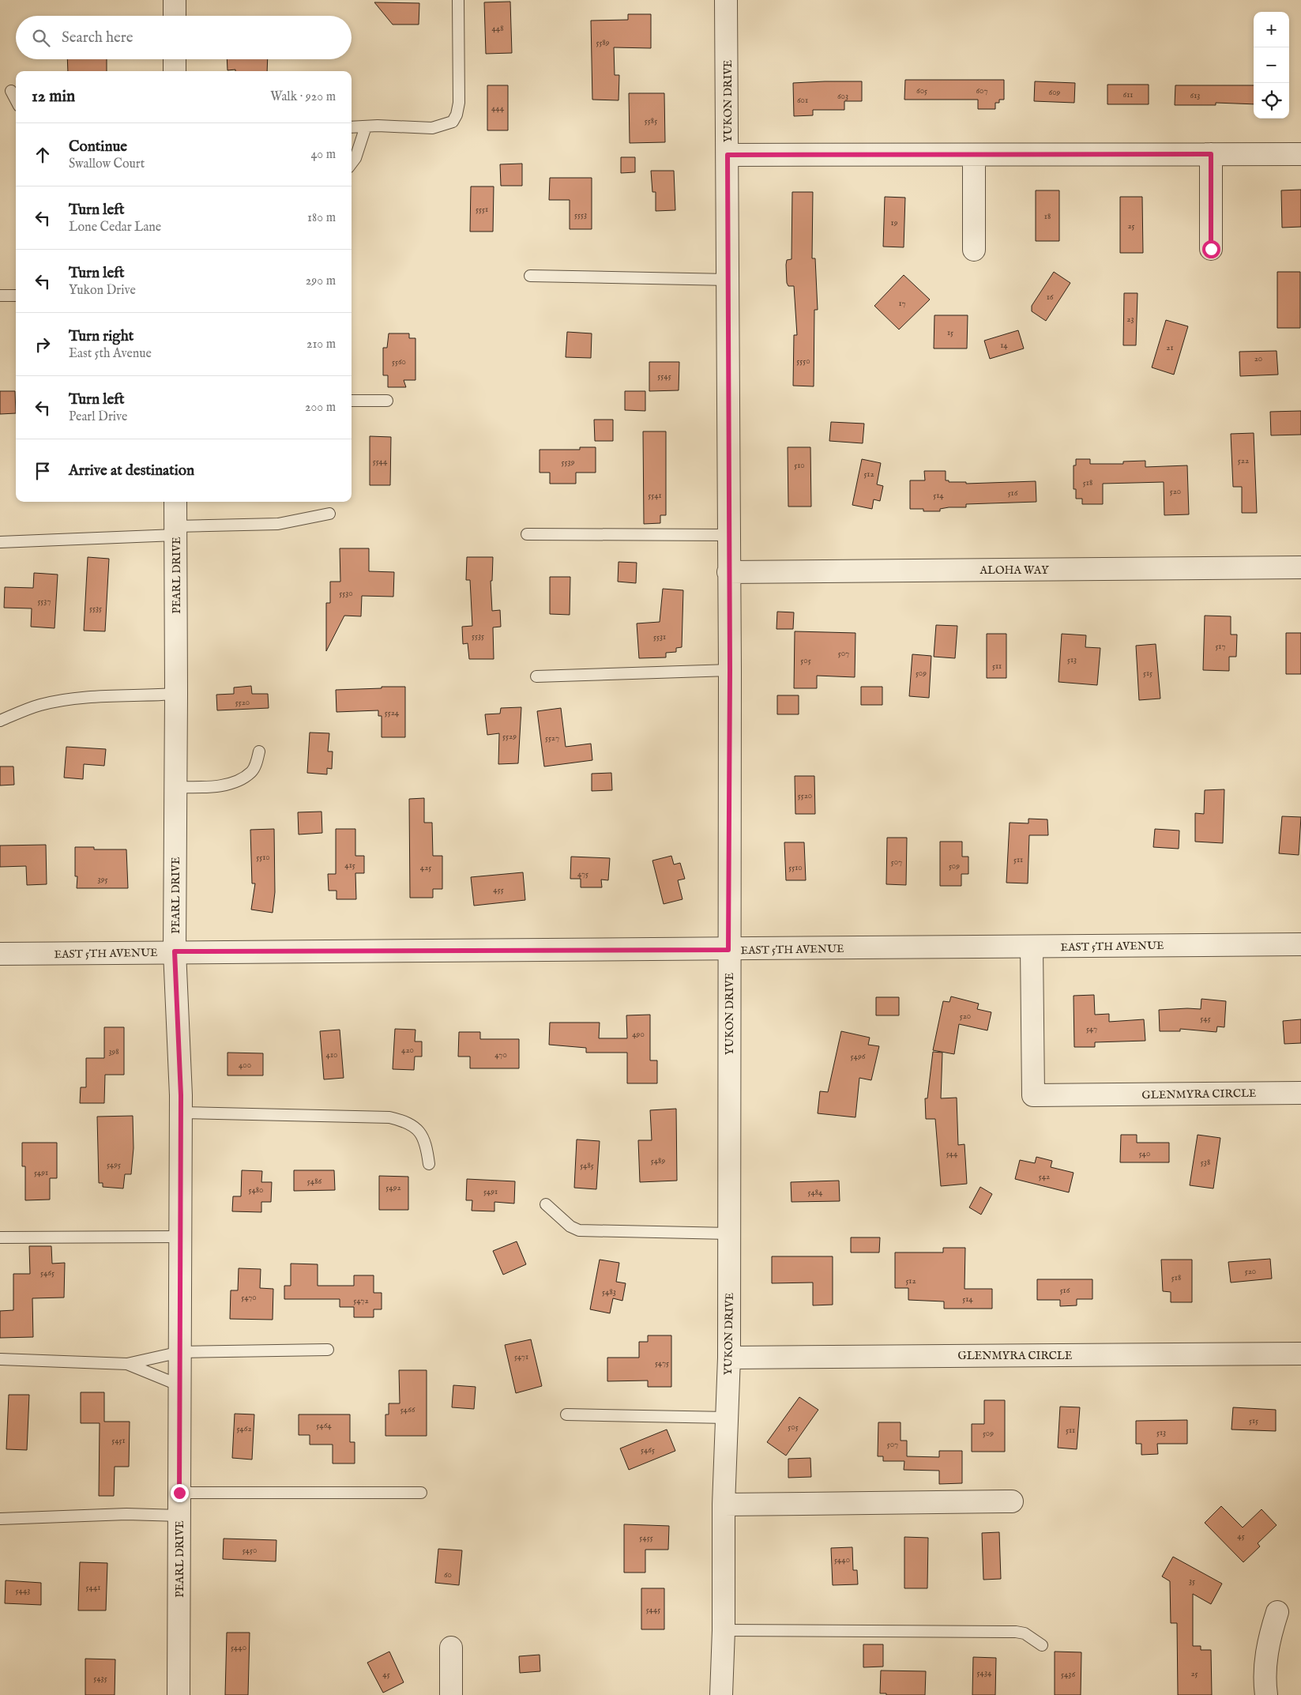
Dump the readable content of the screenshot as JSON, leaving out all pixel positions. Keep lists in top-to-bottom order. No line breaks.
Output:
{"streets":{"street":["YUKON DRIVE","ALOHA WAY","PEARL DRIVE","EAST 5TH AVENUE","GLENMYRA CIRCLE"]},"crossings":[["YUKON DRIVE","ALOHA WAY"],["YUKON DRIVE","EAST 5TH AVENUE"],["YUKON DRIVE","GLENMYRA CIRCLE"],["PEARL DRIVE","EAST 5TH AVENUE"],["EAST 5TH AVENUE","GLENMYRA CIRCLE"]],"house_numbers":["448","5589","605","607","609","611","613","603","601","444","5585","5551","5553","18","19","25","16","17","23","15","14","21","20","5550","5560","5545","522","5544","5539","510","512","518","520","516","5541","514","5530","5537","5535","5535","5531","517","507","513","505","511","509","515","5520","5524","5529","5527","5520","5510","511","507","415","509","425","5510","475","395","455","520","545","547","490","420","398","410","470","5496","400","544","540","5489","538","5495","5485","5491","542","5486","5492","5480","5491","5484","520","5465","518","512","516","5483","5470","514","5472","5471","5475","5466","515","5464","505","5462","511","513","509","5451","507","5465","45","5455","5450","5440","60","35","5441","5443","5445","5440","5434","25","45","5436","5435"],"page":{"map_buttons":["+","−"],"search":"Search here","heading":["12 min","Walk · 920 m"],"list":[["Continue","Swallow Court","40 m"],["Turn left","Lone Cedar Lane","180 m"],["Turn left","Yukon Drive","290 m"],["Turn right","East 5th Avenue","210 m"],["Turn left","Pearl Drive","200 m"],"Arrive at destination"]}}
